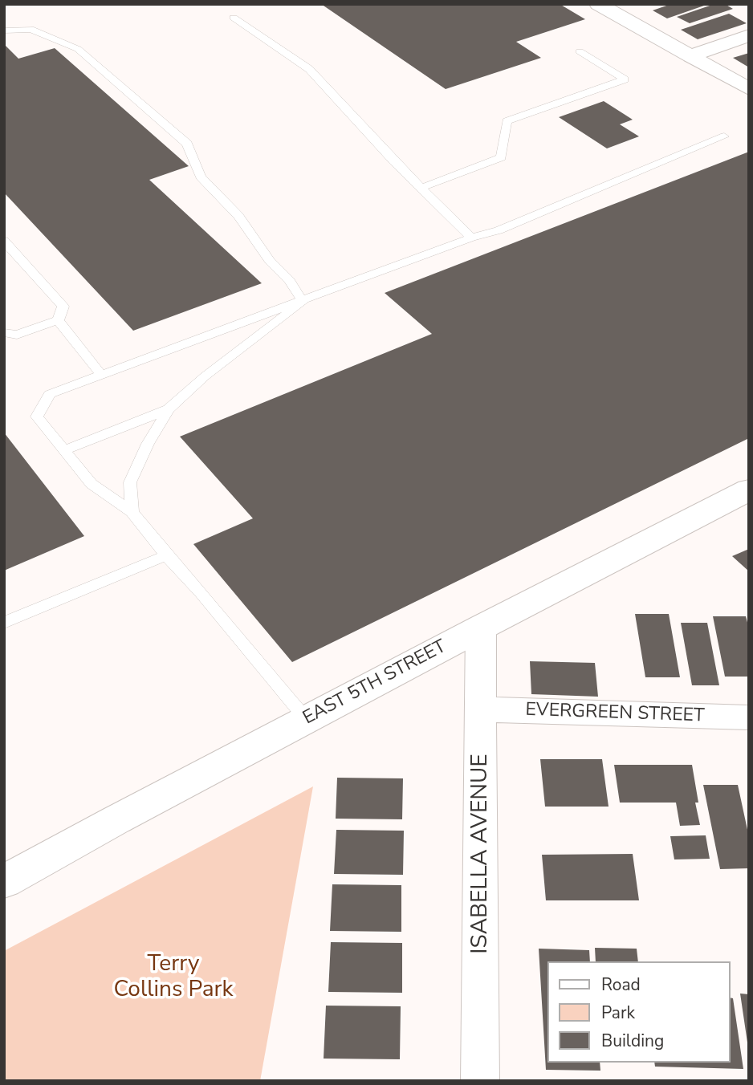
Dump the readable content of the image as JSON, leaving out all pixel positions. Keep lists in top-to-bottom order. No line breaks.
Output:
{"streets":{"street":["EAST 5TH STREET","EVERGREEN STREET","ISABELLA AVENUE"]},"crossings":[["EAST 5TH STREET","ISABELLA AVENUE"],["EVERGREEN STREET","ISABELLA AVENUE"]],"parks":["Terry Collins Park"],"legend":["Road","Park","Building"]}
